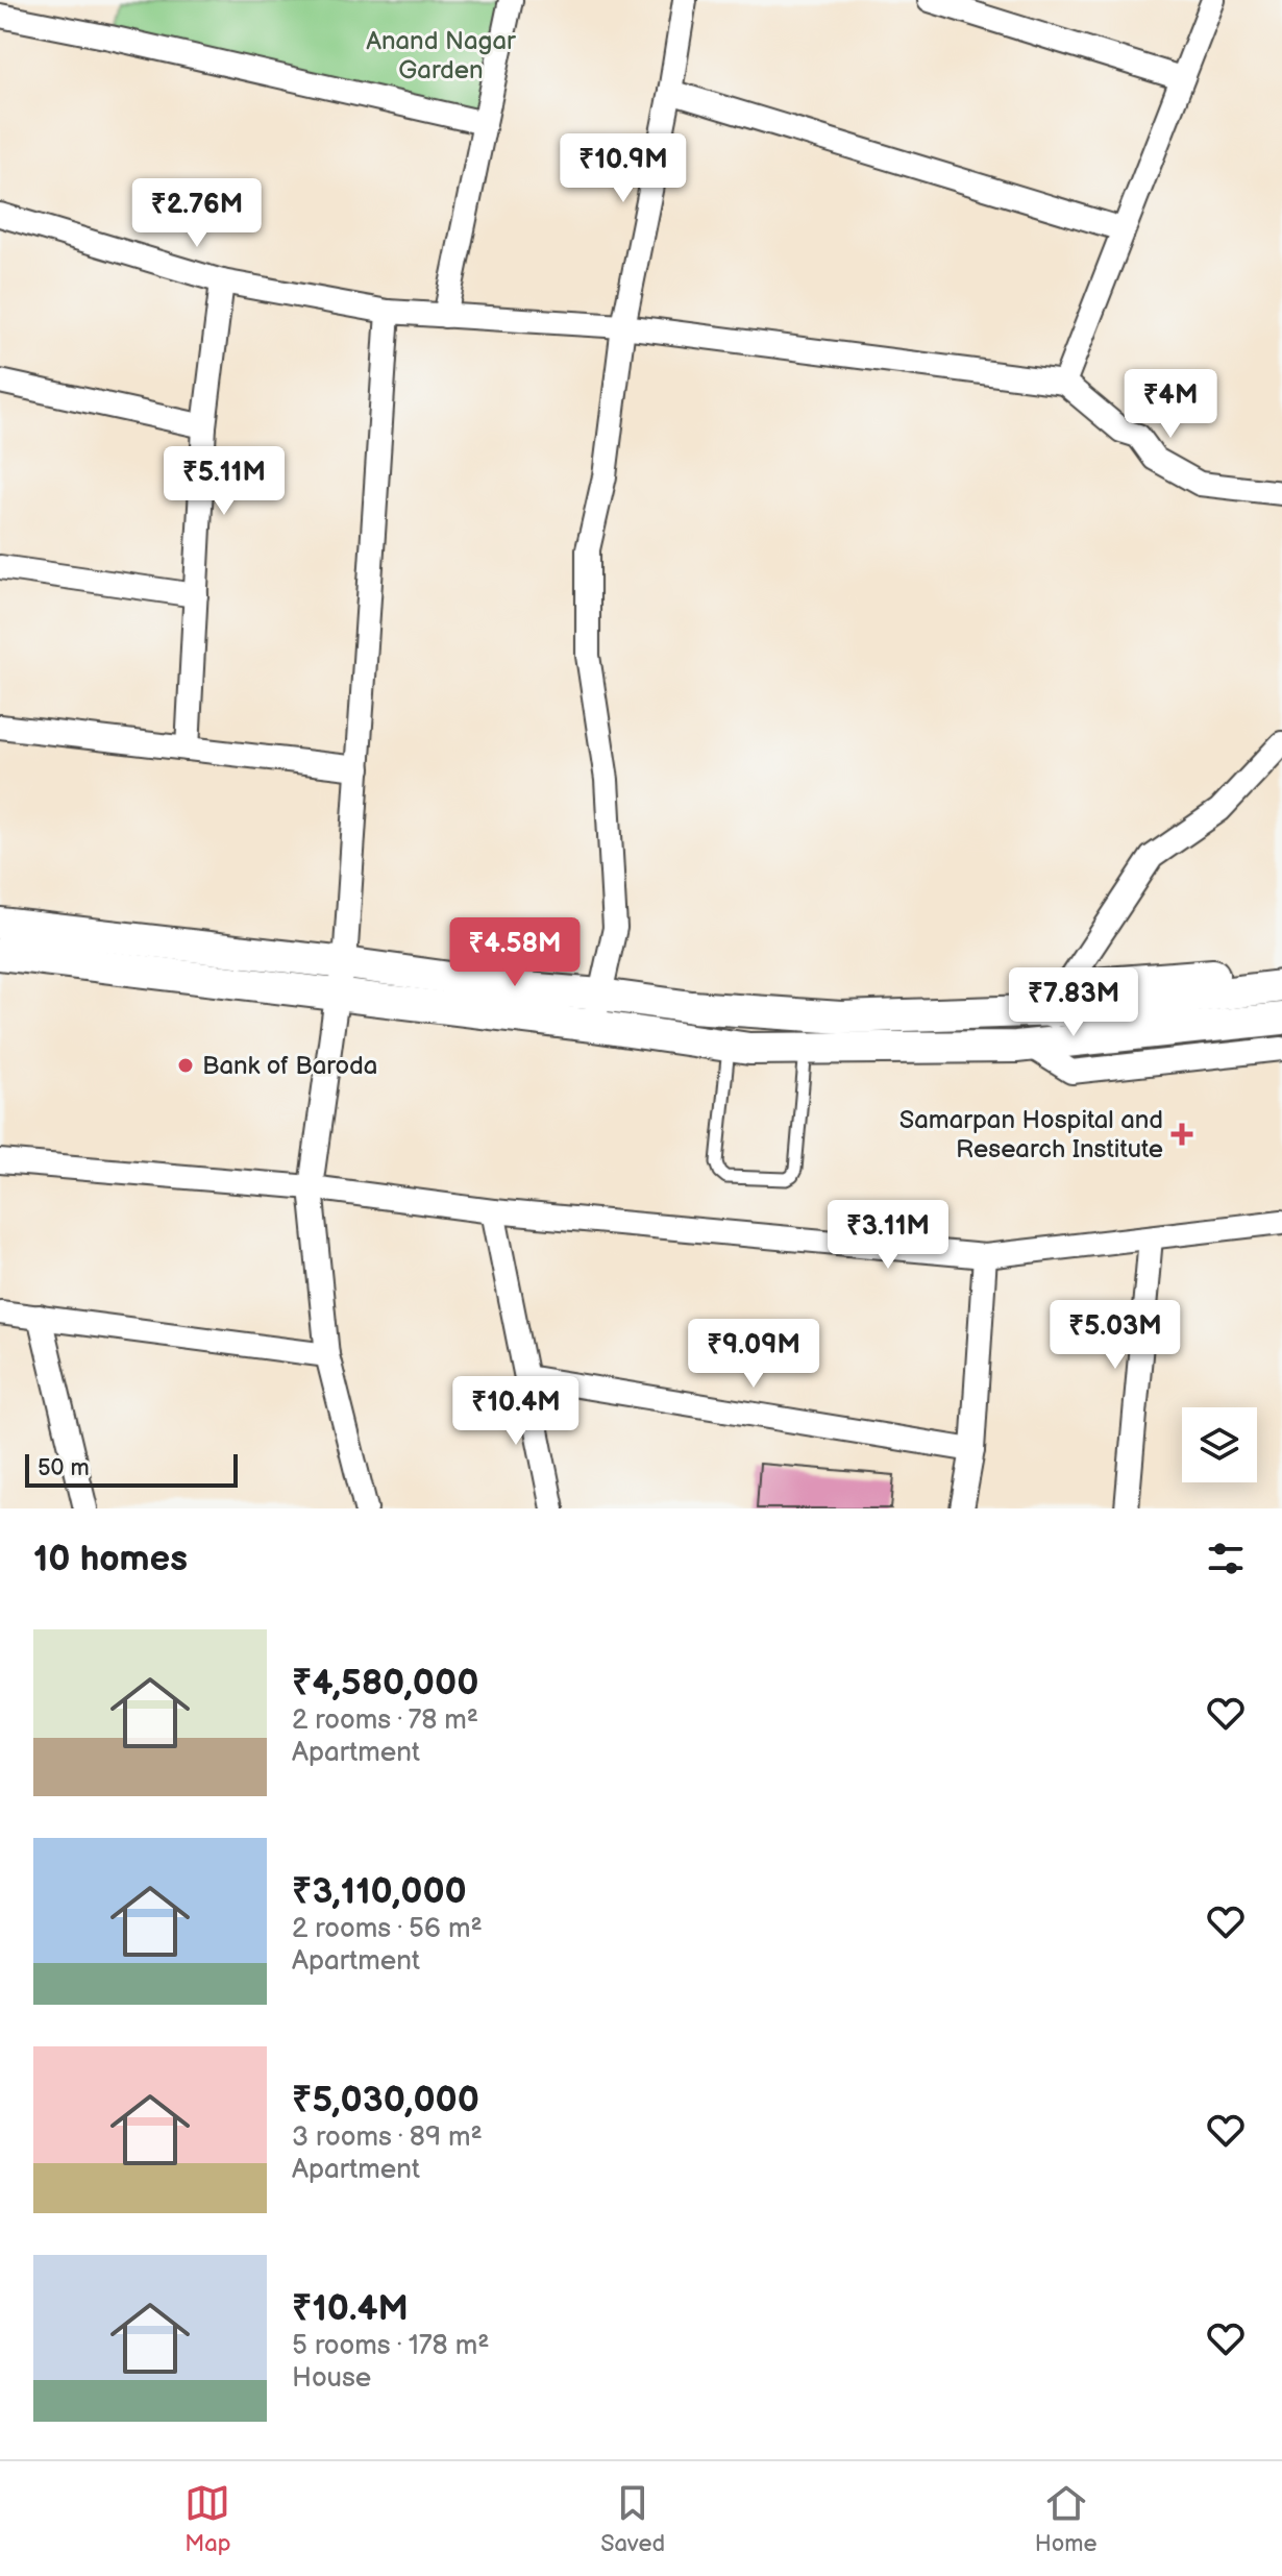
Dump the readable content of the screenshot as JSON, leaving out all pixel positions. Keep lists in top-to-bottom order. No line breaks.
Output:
{"parks":["Anand Nagar Garden"],"places":{"other":["Bank of Baroda"],"health":["Samarpan Hospital and Research Institute"]},"scale_bar":"50 m","page":{"price":["₹10.9M","₹2.76M","₹4M","₹5.11M","₹4.58M","₹7.83M","₹3.11M","₹5.03M","₹9.09M","₹10.4M"],"scale":"50 m","heading":"10 homes","list":[{"name":"₹4,580,000","note":"2 rooms · 78 m² · Apartment"},{"name":"₹3,110,000","note":"2 rooms · 56 m² · Apartment"},{"name":"₹5,030,000","note":"3 rooms · 89 m² · Apartment"},{"name":"₹10.4M","note":"5 rooms · 178 m² · House"}],"tabs":["Map","Saved","Home"]}}
